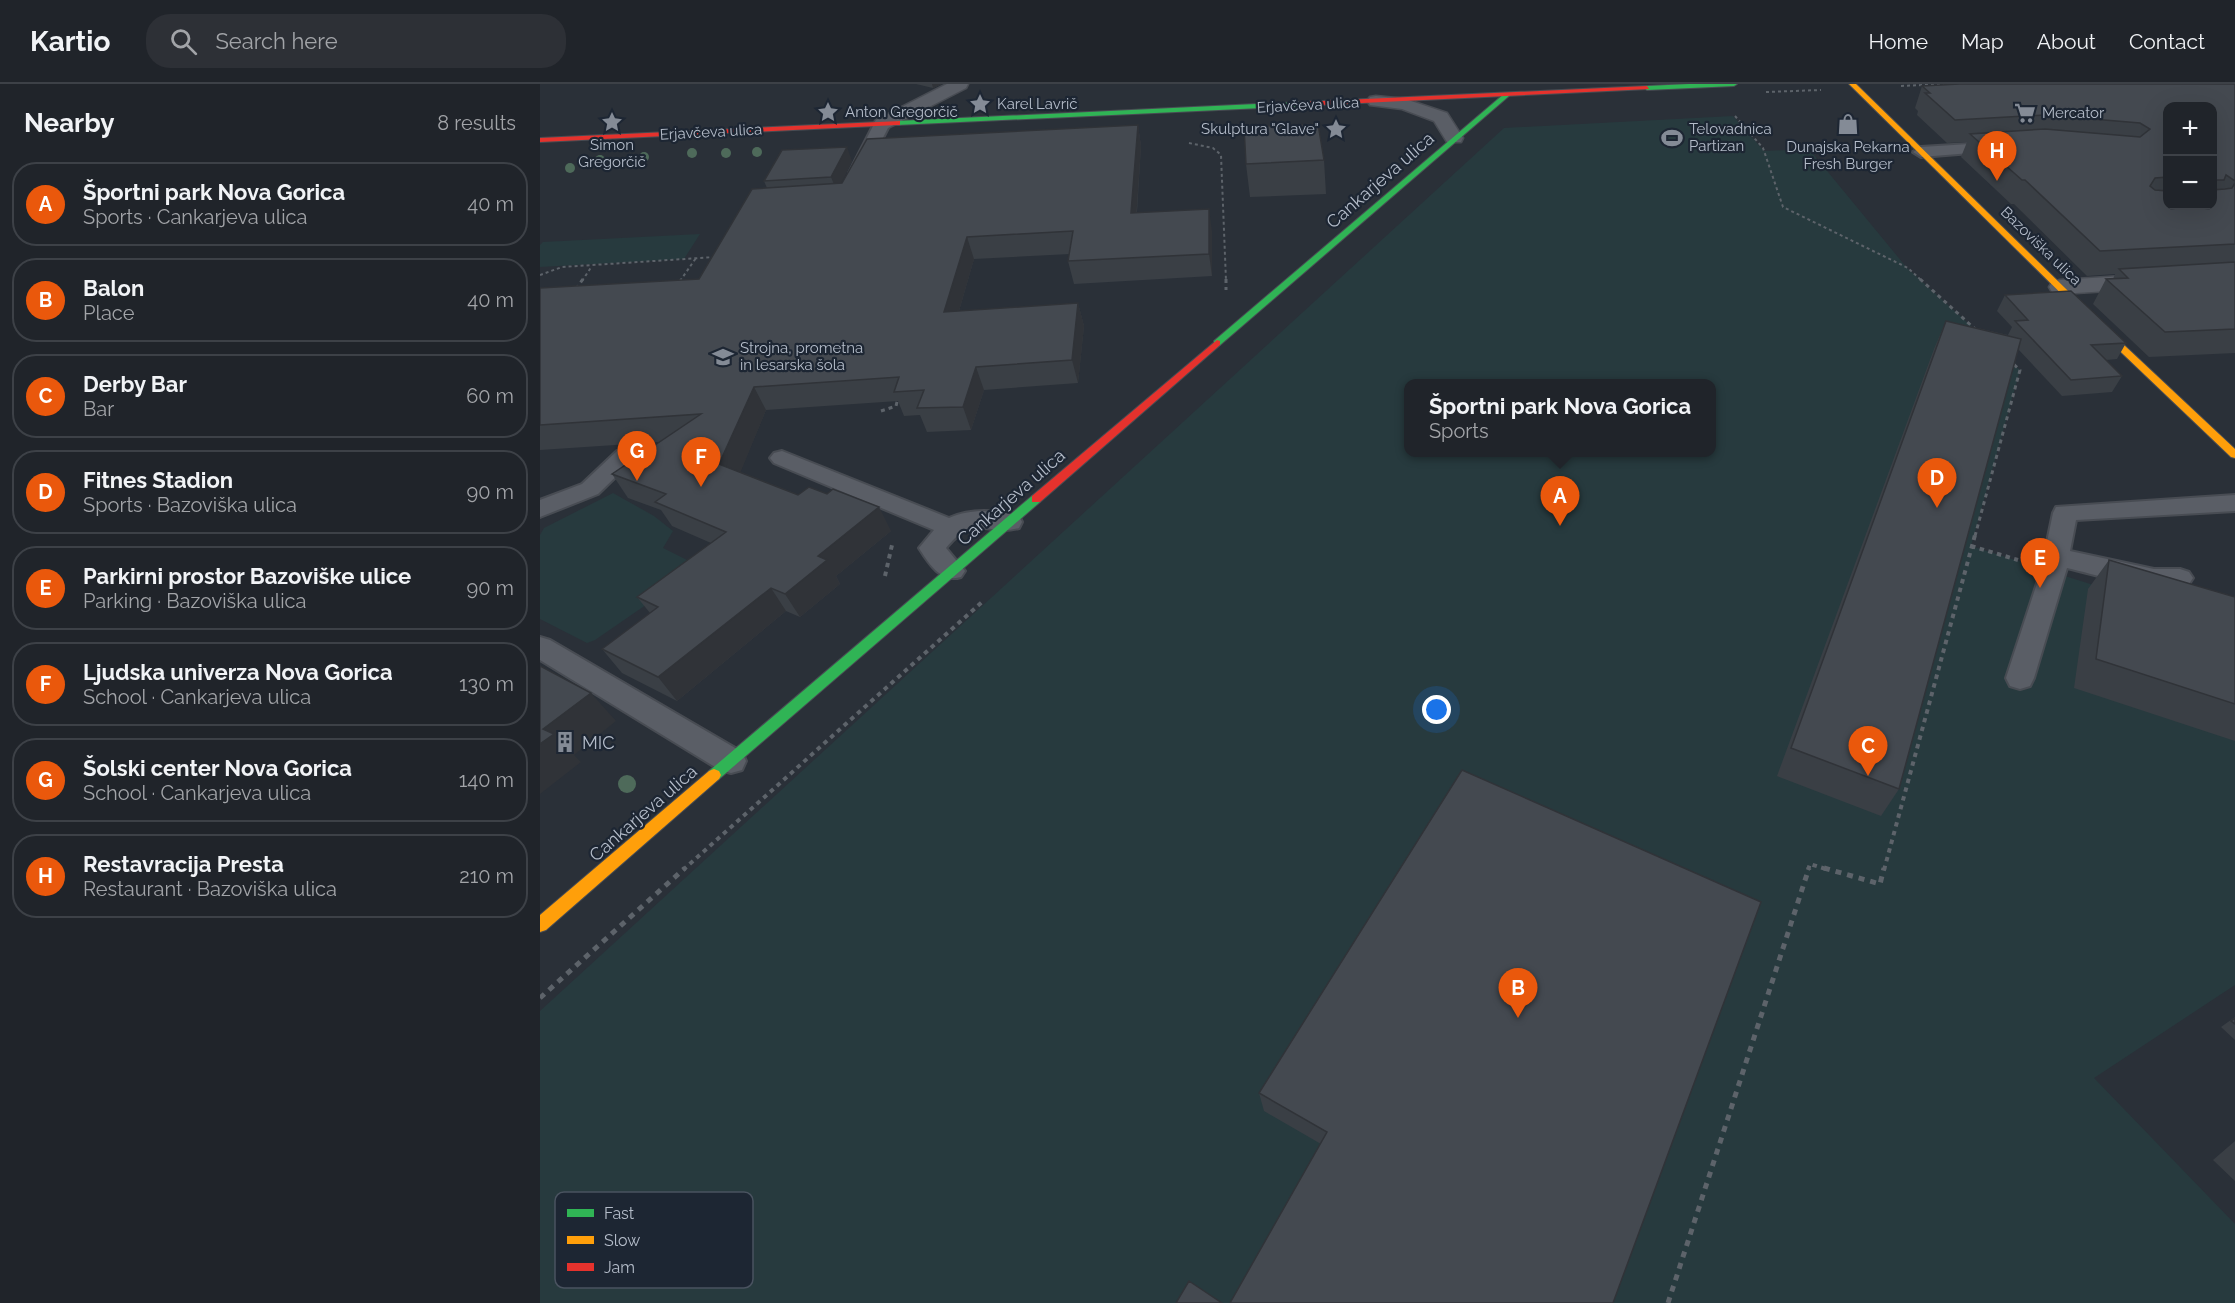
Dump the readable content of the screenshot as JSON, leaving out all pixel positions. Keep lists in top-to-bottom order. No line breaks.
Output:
{"streets":{"street":["Erjavčeva ulica","Cankarjeva ulica","Bazoviška ulica"]},"crossings":[["Erjavčeva ulica","Cankarjeva ulica"]],"places":{"place":["Karel Lavrič","Anton Gregorčič","Simon Gregorčič","Skulptura \"Glave\""],"supermarket":["Mercator"],"shop":["Dunajska Pekarna Fresh Burger"],"sports":["Telovadnica Partizan"],"school or university":["Strojna, prometna in lesarska šola"],"building":["MIC"]},"legend":["Fast","Slow","Jam"],"page":{"header":"Kartio","search":"Search here","nav":["Home","Map","About","Contact"],"heading":["Nearby","8 results"],"map_buttons":["+","−"],"pins":["H","G","F","D","A","E","C","B"],"list":[{"mark":"A","name":"Športni park Nova Gorica","note":"Sports · Cankarjeva ulica","value":"40 m"},{"mark":"B","name":"Balon","note":"Place","value":"40 m"},{"mark":"C","name":"Derby Bar","note":"Bar","value":"60 m"},{"mark":"D","name":"Fitnes Stadion","note":"Sports · Bazoviška ulica","value":"90 m"},{"mark":"E","name":"Parkirni prostor Bazoviške ulice","note":"Parking · Bazoviška ulica","value":"90 m"},{"mark":"F","name":"Ljudska univerza Nova Gorica","note":"School · Cankarjeva ulica","value":"130 m"},{"mark":"G","name":"Šolski center Nova Gorica","note":"School · Cankarjeva ulica","value":"140 m"},{"mark":"H","name":"Restavracija Presta","note":"Restaurant · Bazoviška ulica","value":"210 m"}],"popup":["Športni park Nova Gorica","Sports"]}}
